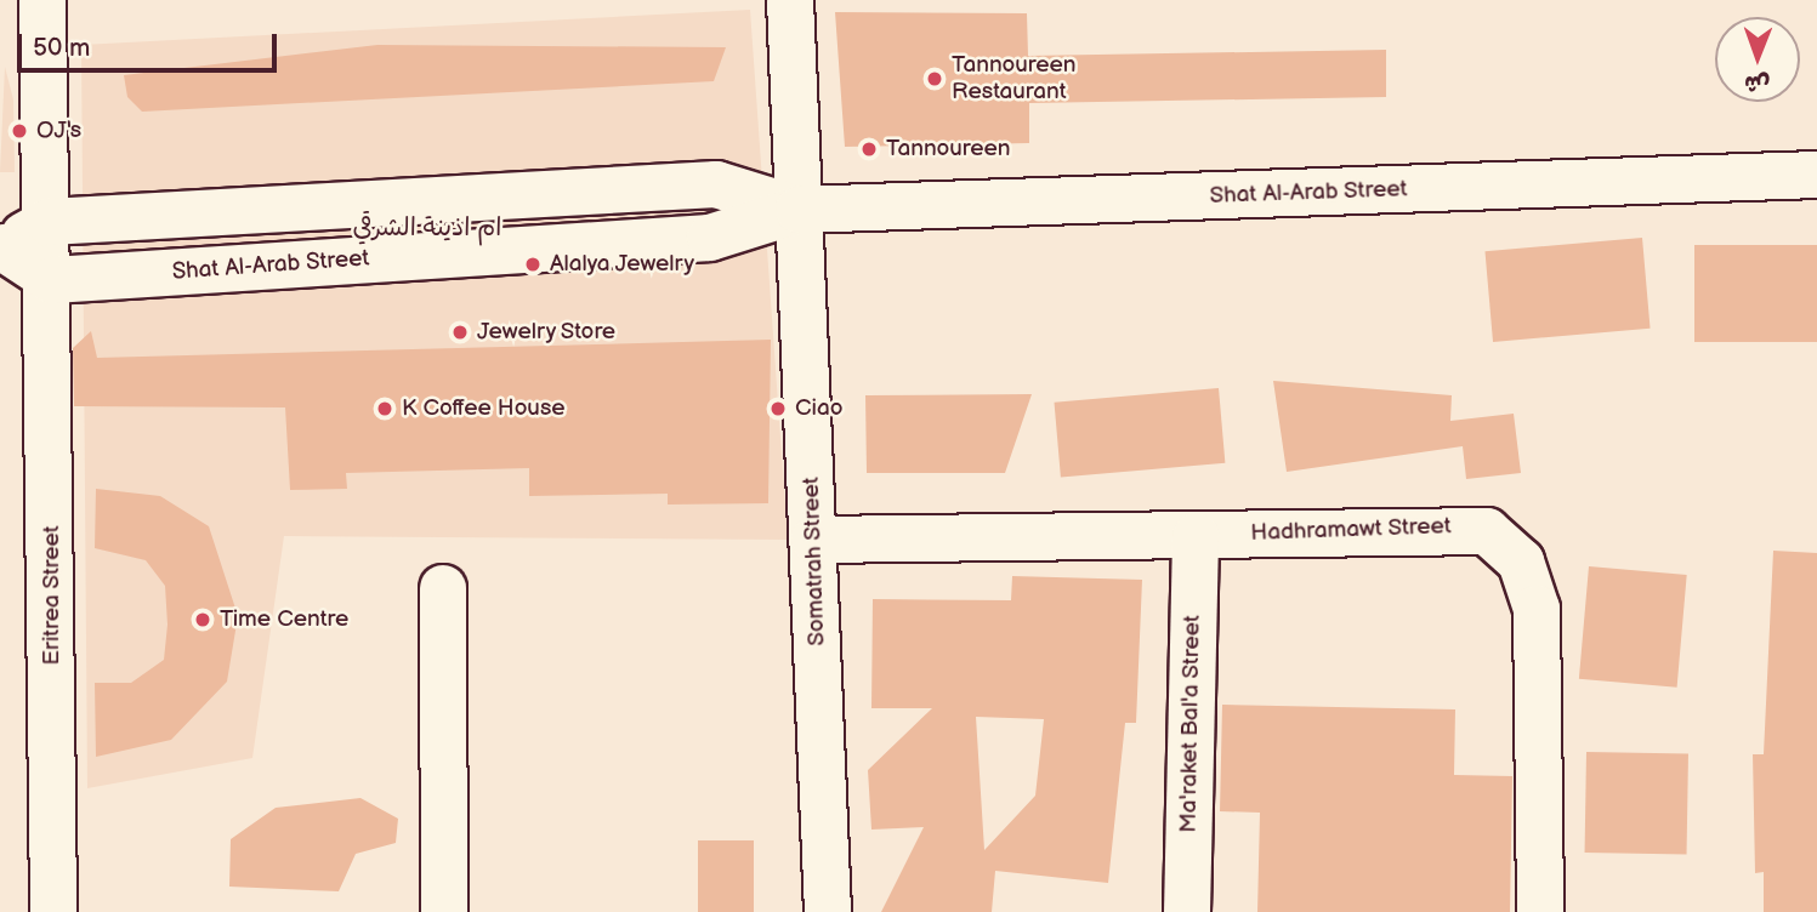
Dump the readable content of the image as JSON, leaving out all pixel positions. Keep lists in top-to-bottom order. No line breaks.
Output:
{"streets":{"street":["Shat Al-Arab Street","Hadhramawt Street","Somatrah Street","Eritrea Street","Ma'raket Bal'a Street"]},"crossings":[["Shat Al-Arab Street","Somatrah Street"],["Shat Al-Arab Street","Eritrea Street"],["Hadhramawt Street","Somatrah Street"],["Hadhramawt Street","Ma'raket Bal'a Street"]],"districts":["ام اذينة الشرقي"],"places":["Tannoureen Restaurant","OJ's","Tannoureen","Alalya Jewelry","Jewelry Store","K Coffee House","Ciao","Time Centre"],"scale_bar":"50 m","north":"bottom"}
